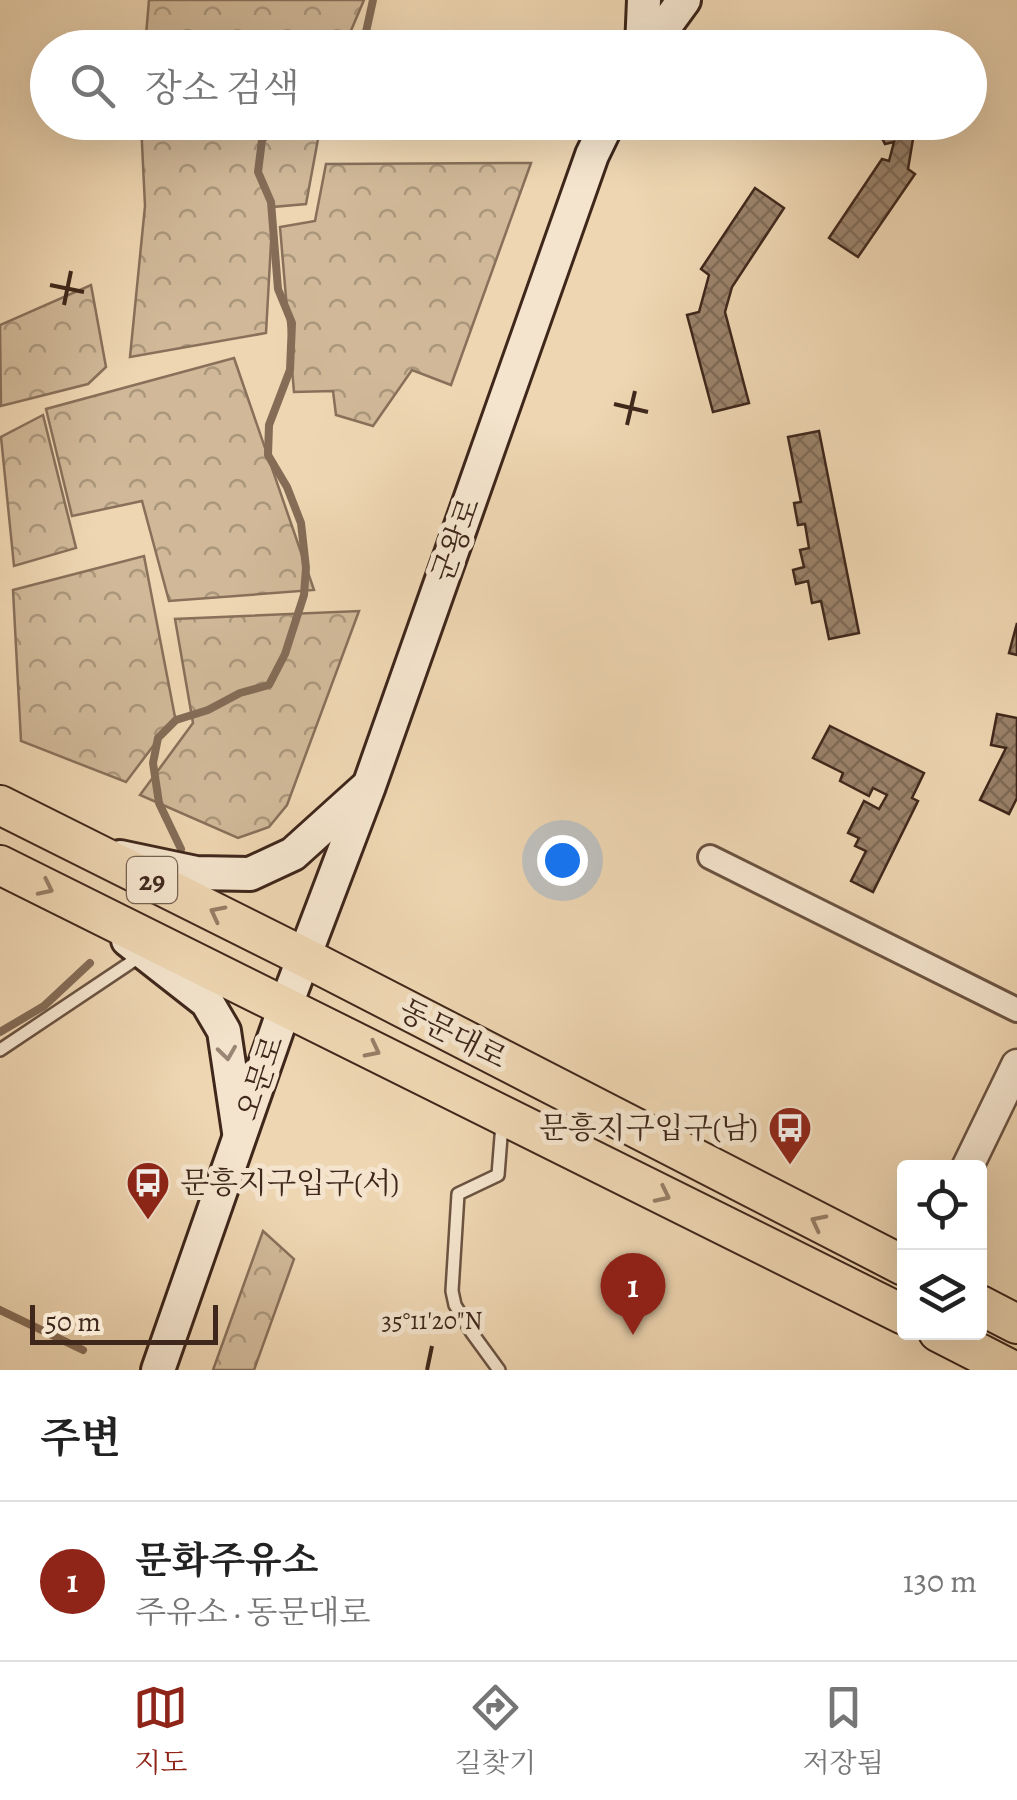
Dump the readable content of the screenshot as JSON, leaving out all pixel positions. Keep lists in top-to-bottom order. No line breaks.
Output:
{"streets":{"main road":["군왕로","29","동문대로","오문로"]},"crossings":[["군왕로","동문대로"],["군왕로","오문로"],["동문대로","오문로"]],"places":{"bus stop":["문흥지구입구(남)","문흥지구입구(서)"]},"scale_bar":"50 m","page":{"search":"장소 검색","pins":"1","scale":"50 m","heading":"주변","list":[{"mark":"1","name":"문화주유소","note":"주유소 · 동문대로","value":"130 m"}],"nav":["지도","길찾기","저장됨"]},"coordinates":["35°11'20\"N"]}
